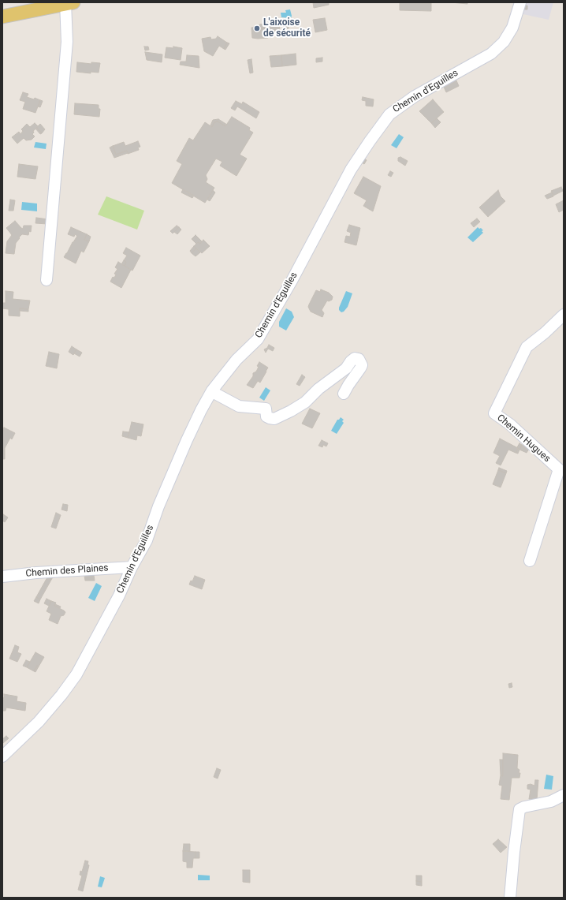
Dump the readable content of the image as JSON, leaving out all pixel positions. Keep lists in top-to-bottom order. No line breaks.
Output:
{"streets":{"street":["Chemin d'Eguilles","Chemin Hugues","Chemin des Plaines"]},"crossings":[["Chemin d'Eguilles","Chemin des Plaines"]],"places":["L'aixoise de sécurité"]}
